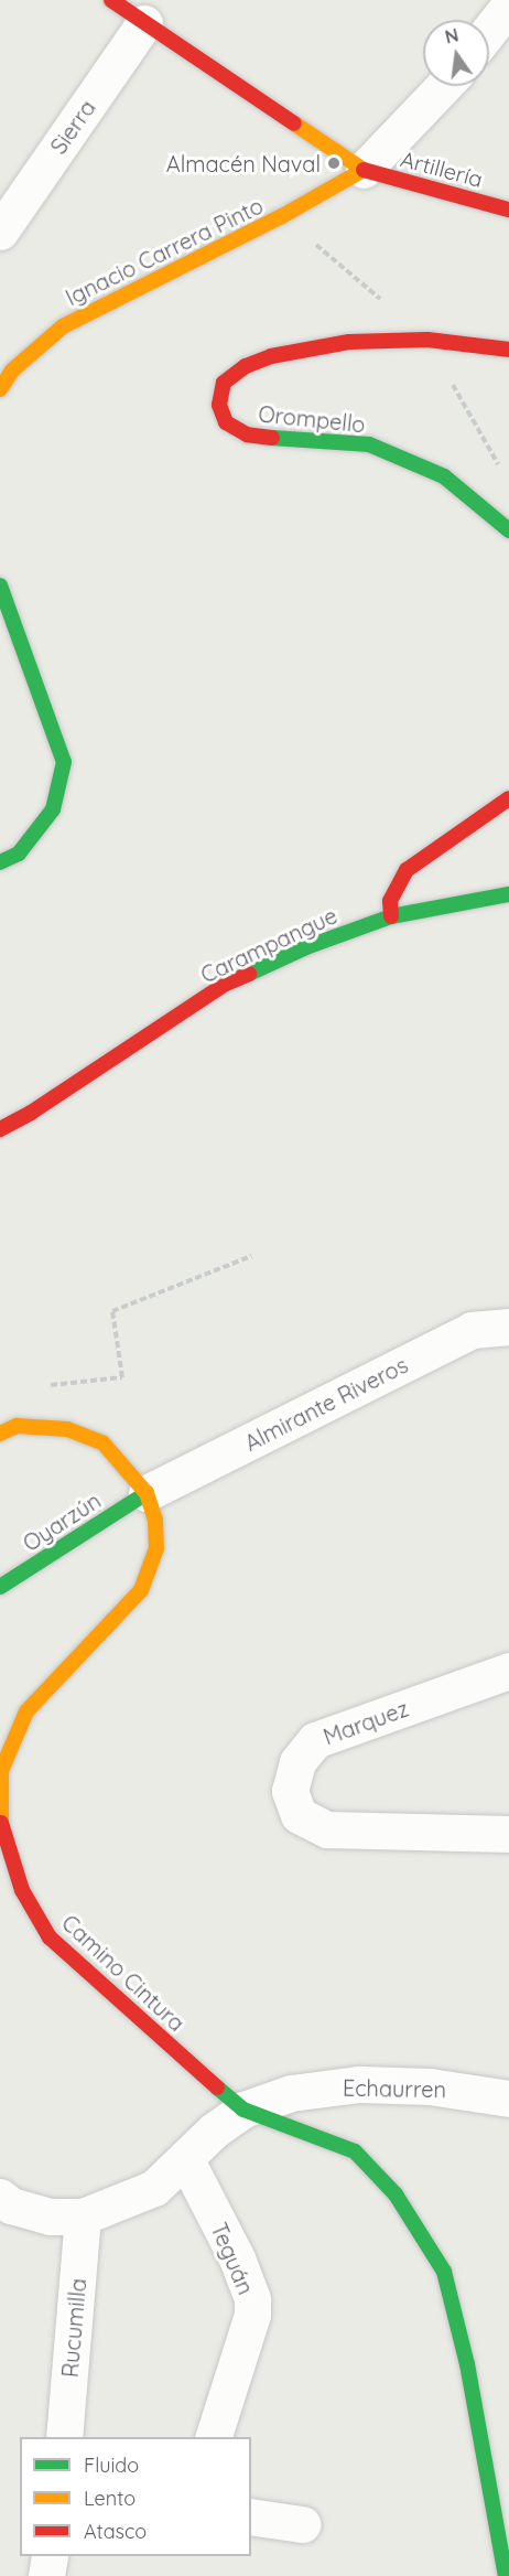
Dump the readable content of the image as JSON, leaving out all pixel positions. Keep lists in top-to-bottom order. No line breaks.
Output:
{"streets":{"main road":["Artillería","Ignacio Carrera Pinto","Orompello","Carampangue","Oyarzún","Camino Cintura"],"street":["Sierra","Almirante Riveros","Marquez","Echaurren","Teguán","Rucumilla"]},"crossings":[["Sierra","Artillería"],["Artillería","Ignacio Carrera Pinto"],["Almirante Riveros","Oyarzún"],["Almirante Riveros","Camino Cintura"],["Oyarzún","Camino Cintura"],["Camino Cintura","Echaurren"],["Echaurren","Teguán"],["Echaurren","Rucumilla"]],"places":["Almacén Naval"],"legend":["Fluido","Lento","Atasco"],"north":"top"}
